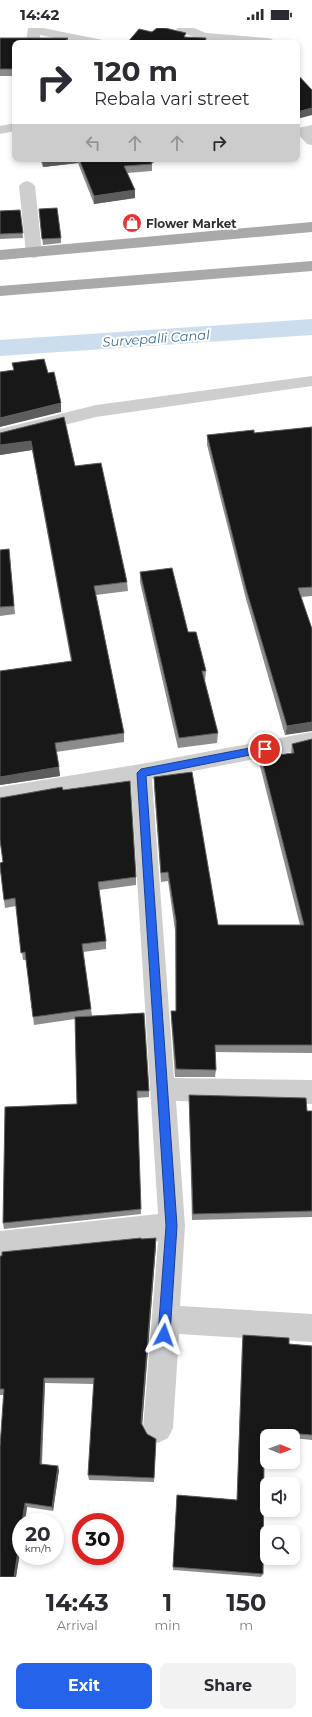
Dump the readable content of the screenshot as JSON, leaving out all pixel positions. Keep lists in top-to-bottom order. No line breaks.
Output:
{"water":["Survepalli Canal"],"places":{"shop":["Flower Market"]},"north":"right","page":{"status":"14:42","turn":["120 m","Rebala vari street"],"speed":"20 km/h","limit":"30","eta":["14:43","Arrival","1","min","150","m"],"buttons":["Exit","Share"]}}
